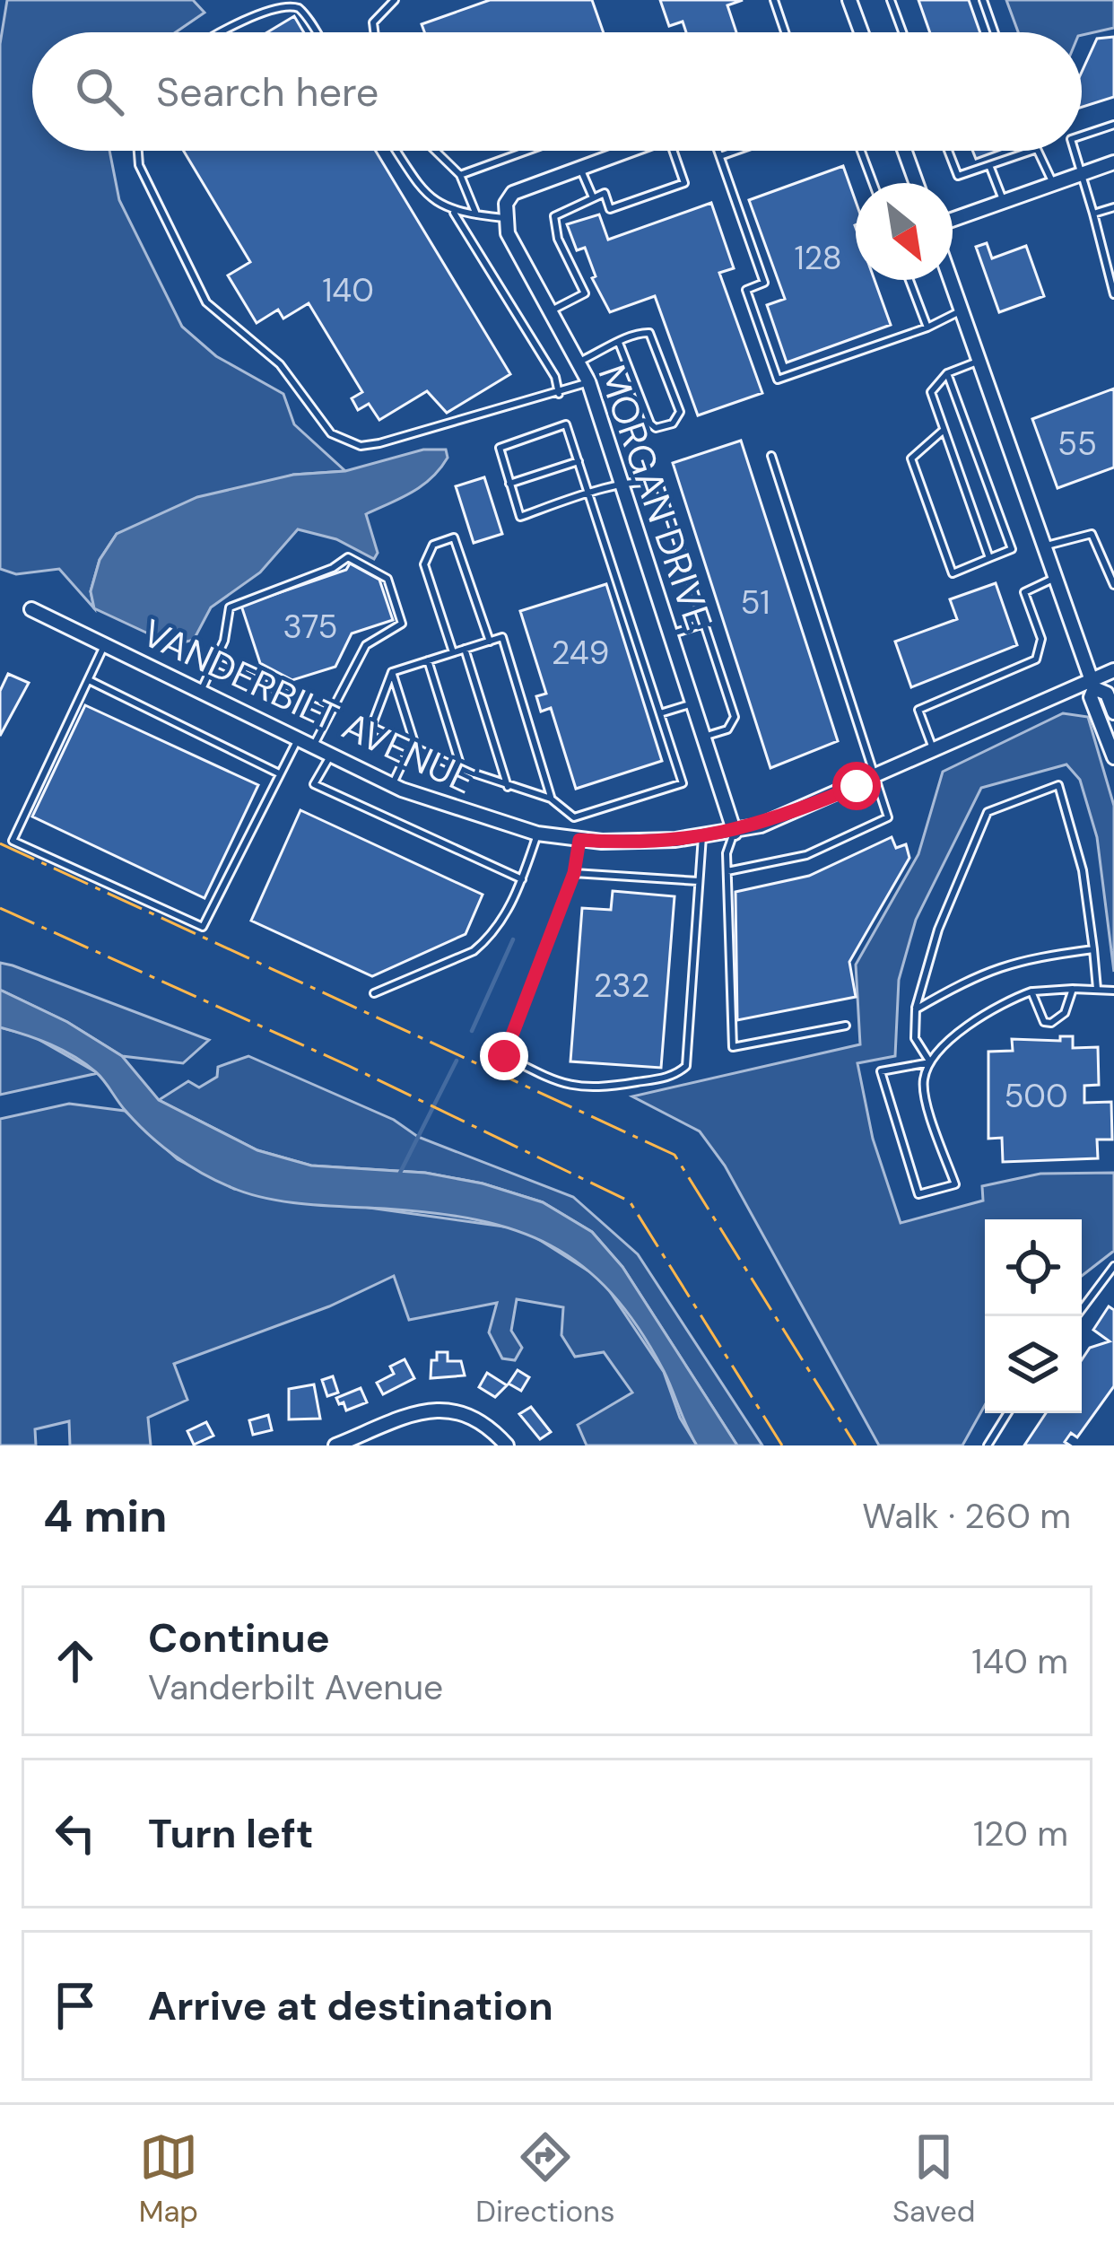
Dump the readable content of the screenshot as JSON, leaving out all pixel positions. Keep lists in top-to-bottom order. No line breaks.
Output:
{"streets":{"street":["MORGAN DRIVE","VANDERBILT AVENUE"]},"crossings":[["MORGAN DRIVE","VANDERBILT AVENUE"]],"house_numbers":["128","140","55","51","375","249","232","500"],"north":"bottom right","page":{"search":"Search here","heading":["4 min","Walk · 260 m"],"list":[["Continue","Vanderbilt Avenue","140 m"],["Turn left","120 m"],"Arrive at destination"],"nav":["Map","Directions","Saved"]}}
